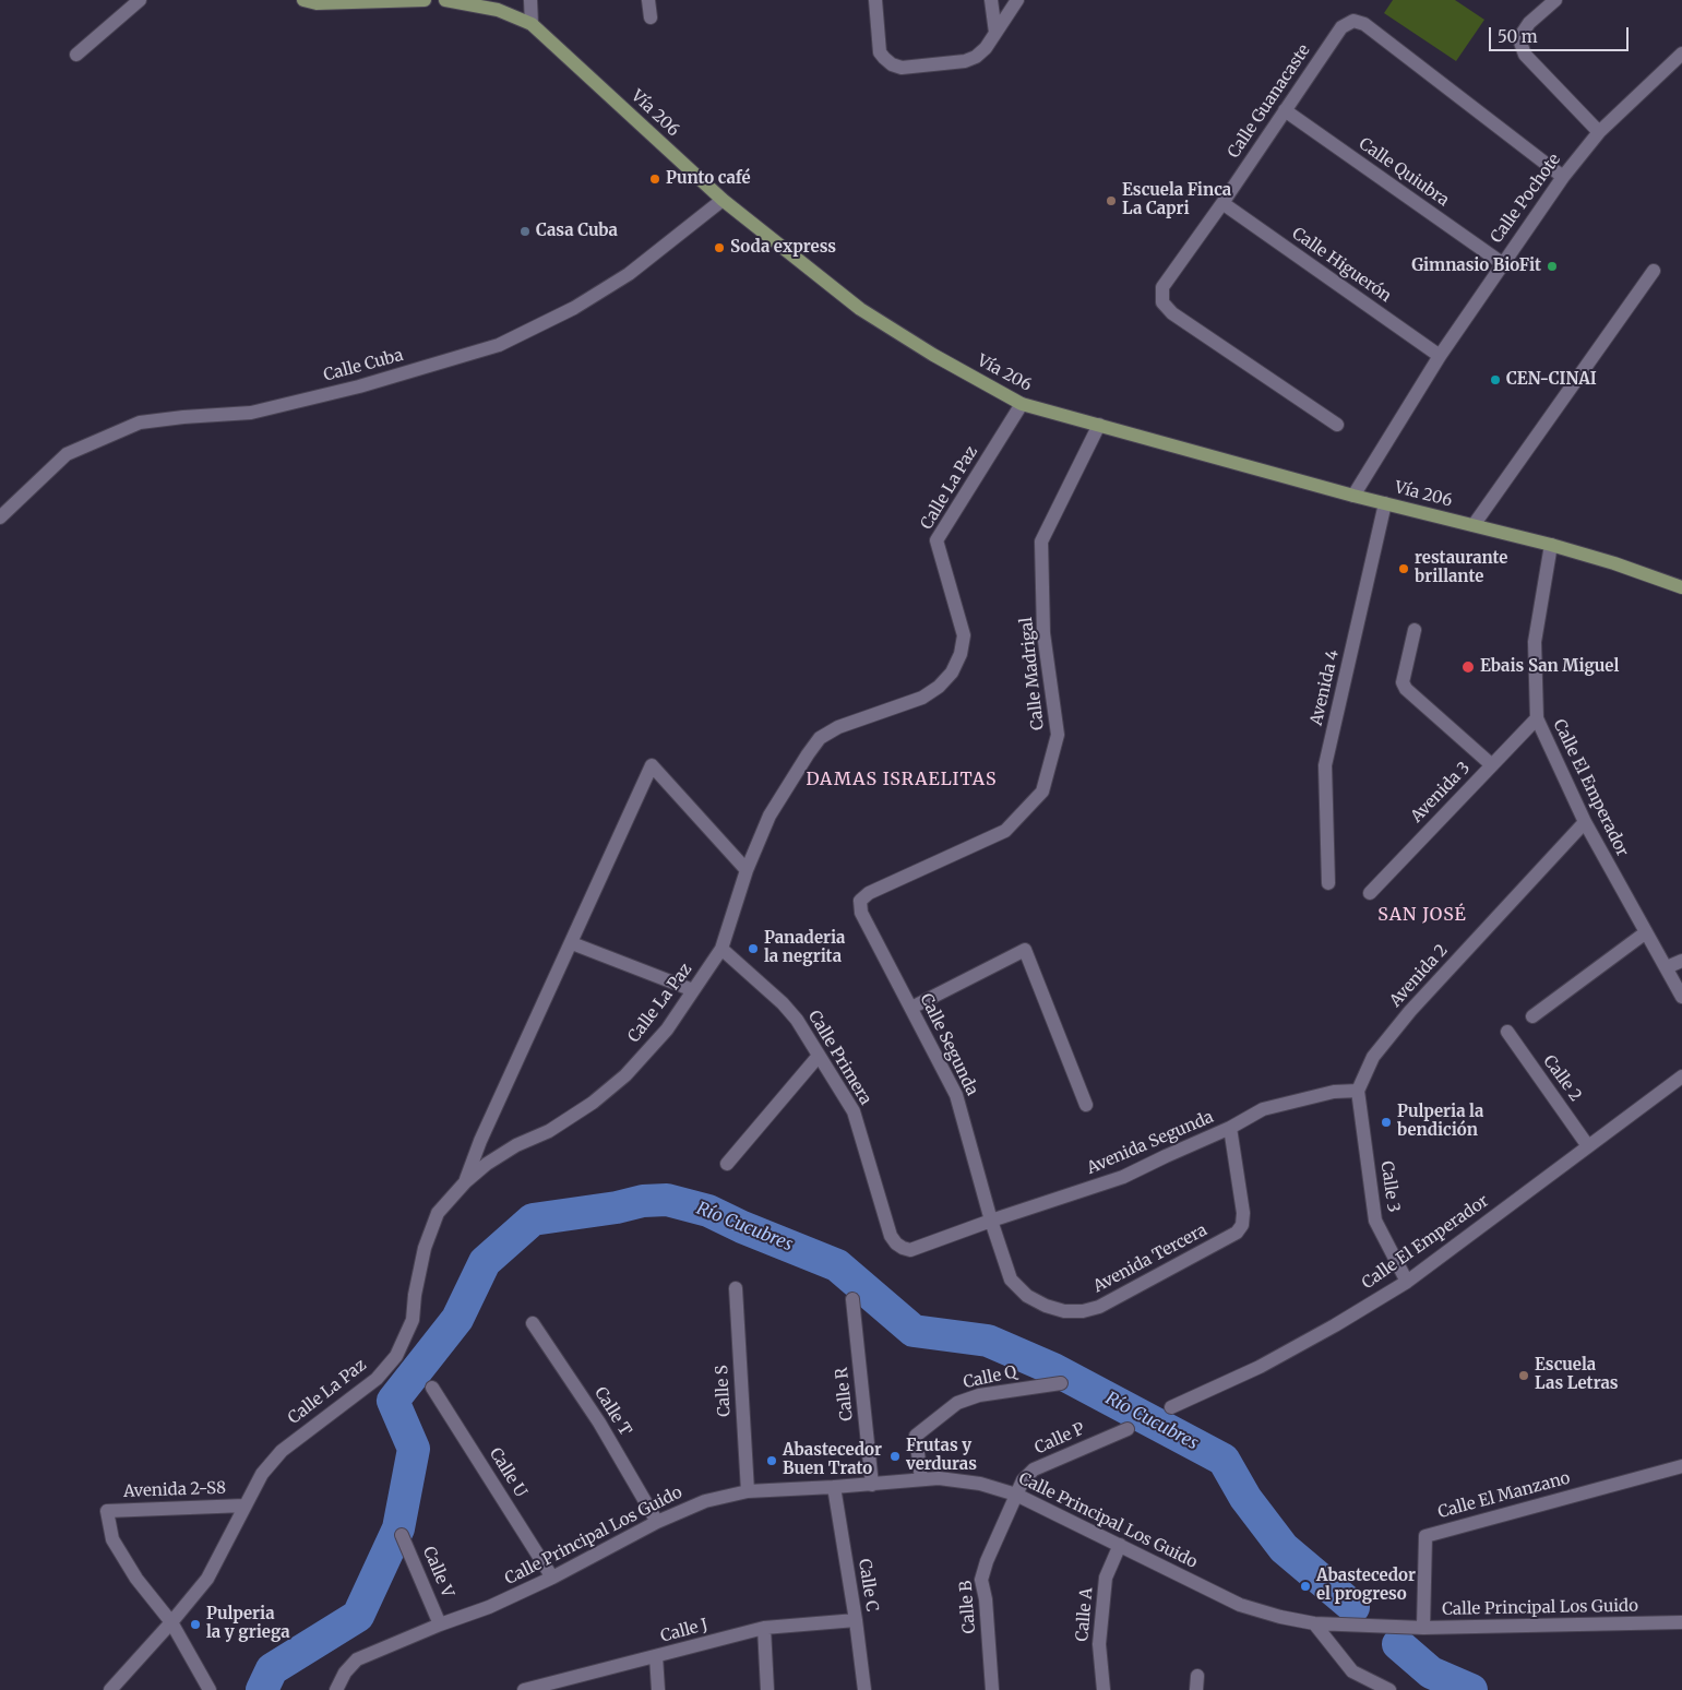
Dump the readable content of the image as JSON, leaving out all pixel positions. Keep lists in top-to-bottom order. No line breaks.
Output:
{"streets":{"main road":["Vía 206"],"street":["Calle Guanacaste","Calle Quiubra","Calle Pochote","Calle Higuerón","Calle Cuba","Calle La Paz","Calle Madrigal","Avenida 4","Calle El Emperador","Avenida 3","Avenida 2","Calle Segunda","Calle Primera","Calle 2","Avenida Segunda","Calle 3","Avenida Tercera","Calle Q","Calle S","Calle R","Calle T","Calle P","Calle U","Avenida 2-S8","Calle El Manzano","Calle Principal Los Guido","Calle V","Calle C","Calle B","Calle A","Calle J"]},"crossings":[["Calle Guanacaste","Calle Quiubra"],["Calle Guanacaste","Calle Pochote"],["Calle Guanacaste","Calle Higuerón"],["Vía 206","Calle Pochote"],["Vía 206","Calle Cuba"],["Vía 206","Calle La Paz"],["Vía 206","Calle Madrigal"],["Vía 206","Avenida 4"],["Vía 206","Calle El Emperador"],["Calle Quiubra","Calle Pochote"],["Calle Pochote","Calle Higuerón"],["Calle La Paz","Calle Primera"],["Calle La Paz","Avenida 2-S8"],["Calle Madrigal","Calle Segunda"],["Calle El Emperador","Avenida 3"],["Calle El Emperador","Avenida 2"],["Calle El Emperador","Calle 2"],["Calle El Emperador","Calle 3"],["Avenida 2","Avenida Segunda"],["Avenida 2","Calle 3"],["Calle Segunda","Avenida Segunda"],["Calle Segunda","Avenida Tercera"],["Calle Primera","Avenida Segunda"],["Avenida Segunda","Calle 3"],["Avenida Segunda","Avenida Tercera"],["Calle Q","Calle Principal Los Guido"],["Calle S","Calle Principal Los Guido"],["Calle R","Calle Principal Los Guido"],["Calle T","Calle Principal Los Guido"],["Calle P","Calle Principal Los Guido"],["Calle P","Calle B"],["Calle U","Calle Principal Los Guido"],["Calle El Manzano","Calle Principal Los Guido"],["Calle Principal Los Guido","Calle V"],["Calle Principal Los Guido","Calle C"],["Calle Principal Los Guido","Calle B"],["Calle Principal Los Guido","Calle A"],["Calle C","Calle J"]],"districts":["DAMAS ISRAELITAS","SAN JOSÉ"],"water":["Río Cucubres"],"places":["Punto café","Escuela Finca La Capri","Casa Cuba","Soda express","Gimnasio BioFit","CEN-CINAI","restaurante brillante","Ebais San Miguel","Panaderia la negrita","Pulperia la bendición","Escuela Las Letras","Frutas y verduras","Abastecedor Buen Trato","Abastecedor el progreso","Pulperia la y griega"],"scale_bar":"50 m"}
